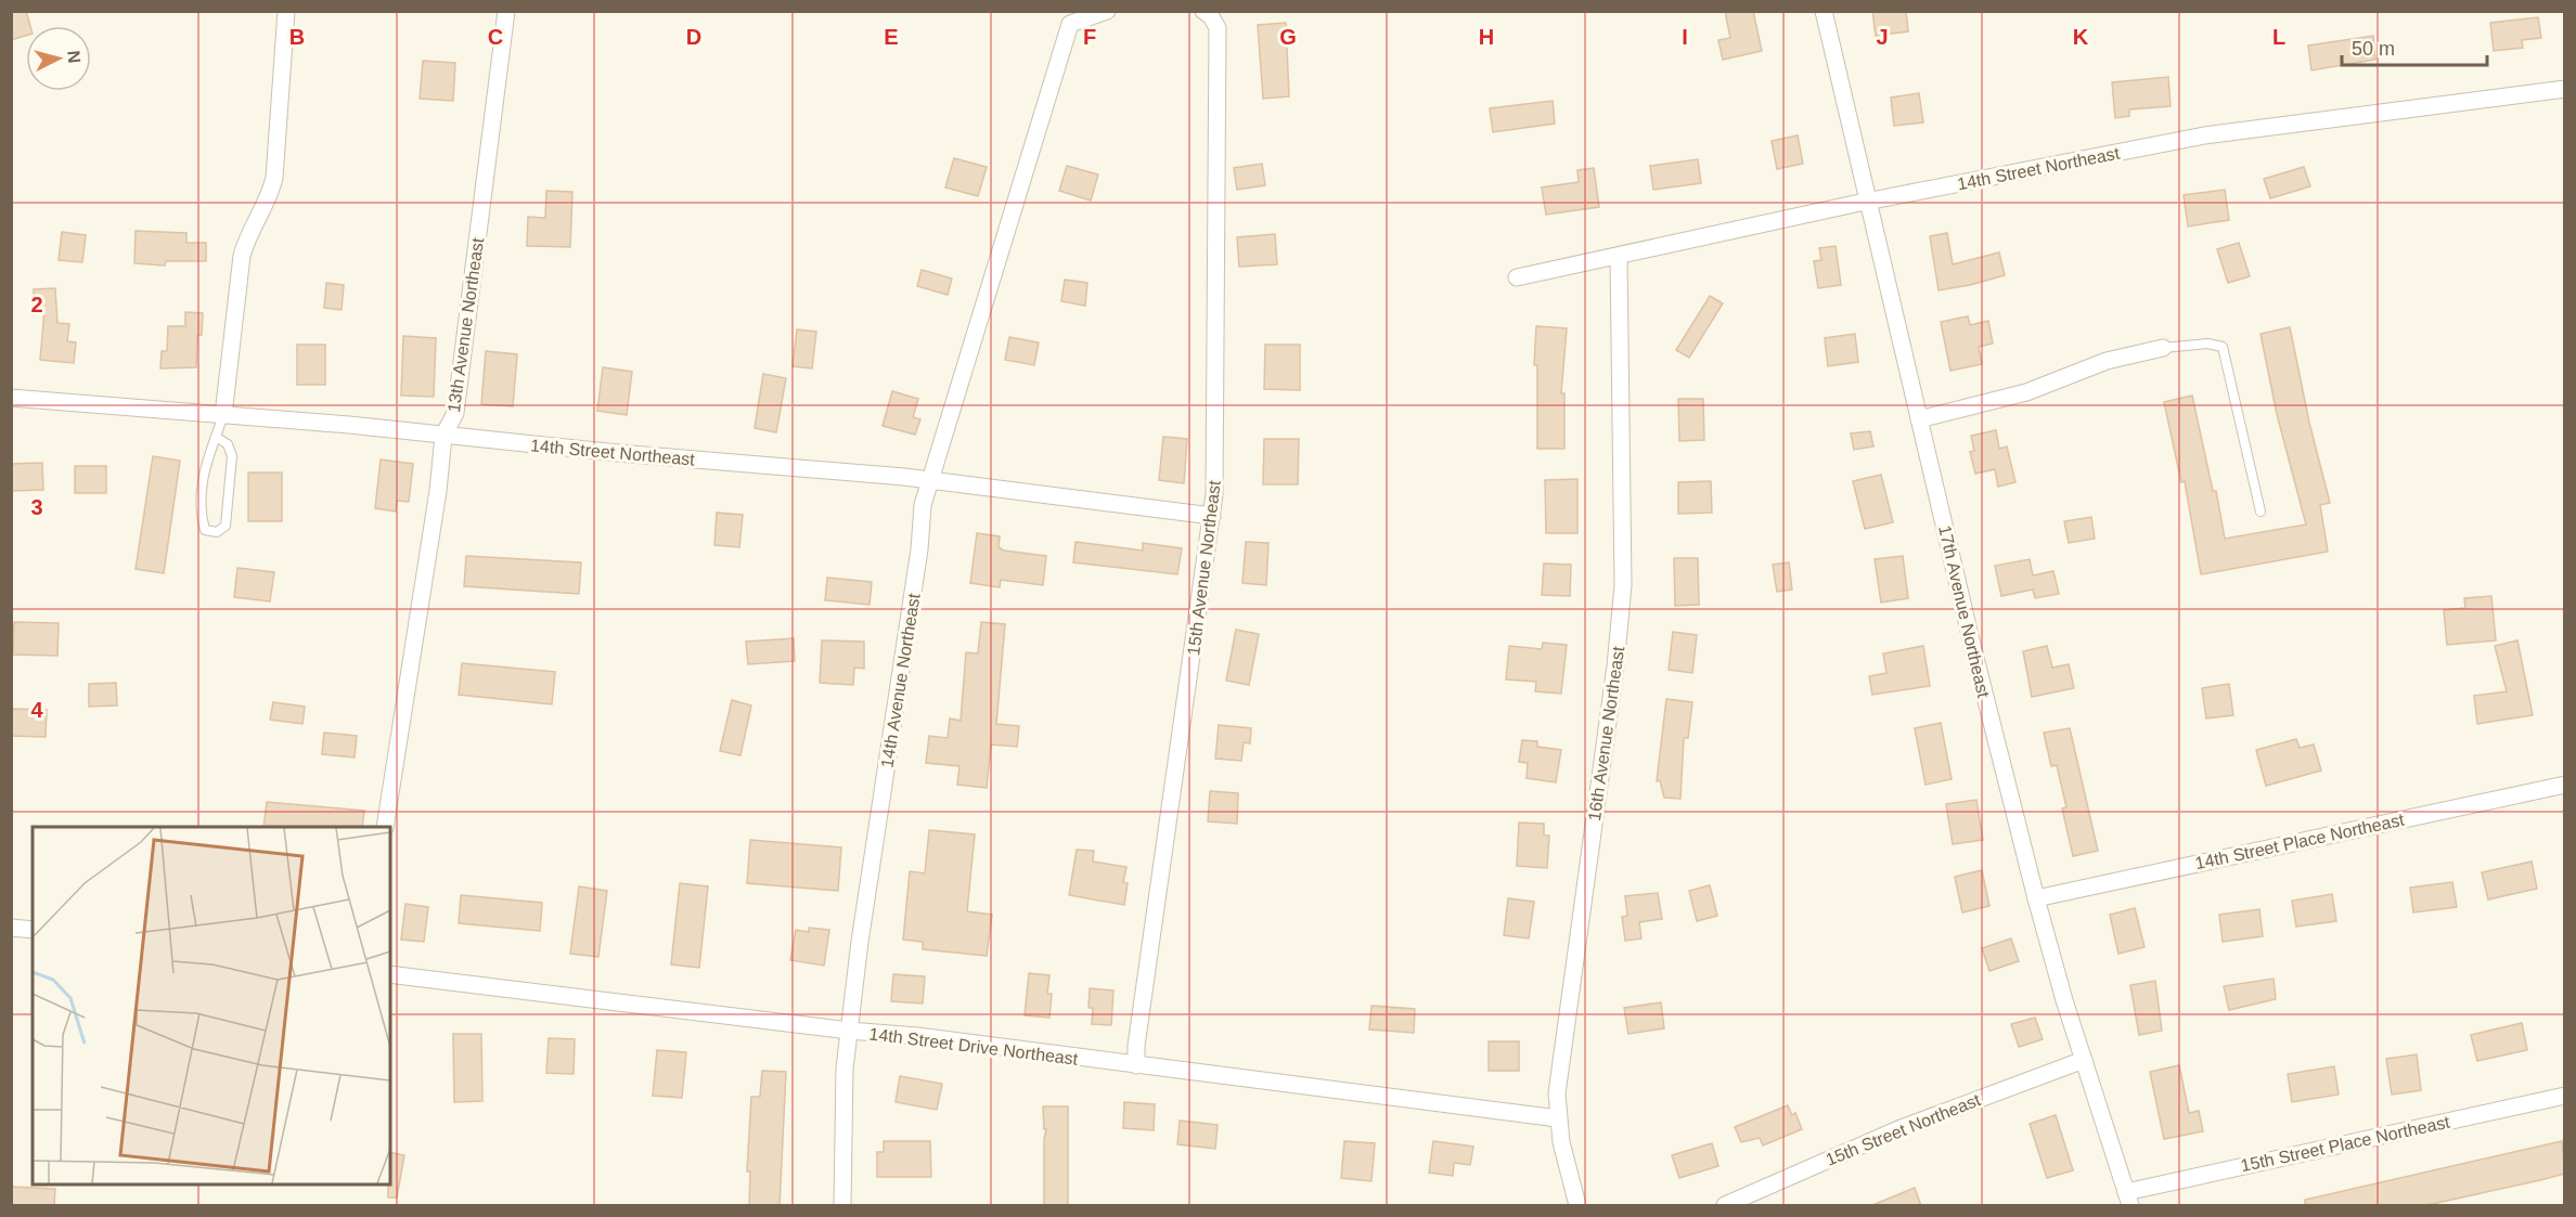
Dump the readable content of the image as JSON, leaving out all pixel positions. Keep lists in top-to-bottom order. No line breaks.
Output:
{"streets":{"street":["14th Street Northeast","13th Avenue Northeast","15th Avenue Northeast","17th Avenue Northeast","14th Avenue Northeast","16th Avenue Northeast","14th Street Place Northeast","14th Street Drive Northeast","15th Street Northeast","15th Street Place Northeast"]},"crossings":[["14th Street Northeast","13th Avenue Northeast"],["14th Street Northeast","15th Avenue Northeast"],["14th Street Northeast","17th Avenue Northeast"],["14th Street Northeast","14th Avenue Northeast"],["14th Street Northeast","16th Avenue Northeast"],["15th Avenue Northeast","14th Street Drive Northeast"],["17th Avenue Northeast","14th Street Place Northeast"],["17th Avenue Northeast","15th Street Northeast"],["17th Avenue Northeast","15th Street Place Northeast"],["14th Avenue Northeast","14th Street Drive Northeast"],["16th Avenue Northeast","14th Street Drive Northeast"]],"scale_bar":"50 m","north":"right","grid":{"columns":["B","C","D","E","F","G","H","I","J","K","L"],"rows":["2","3","4"]}}
